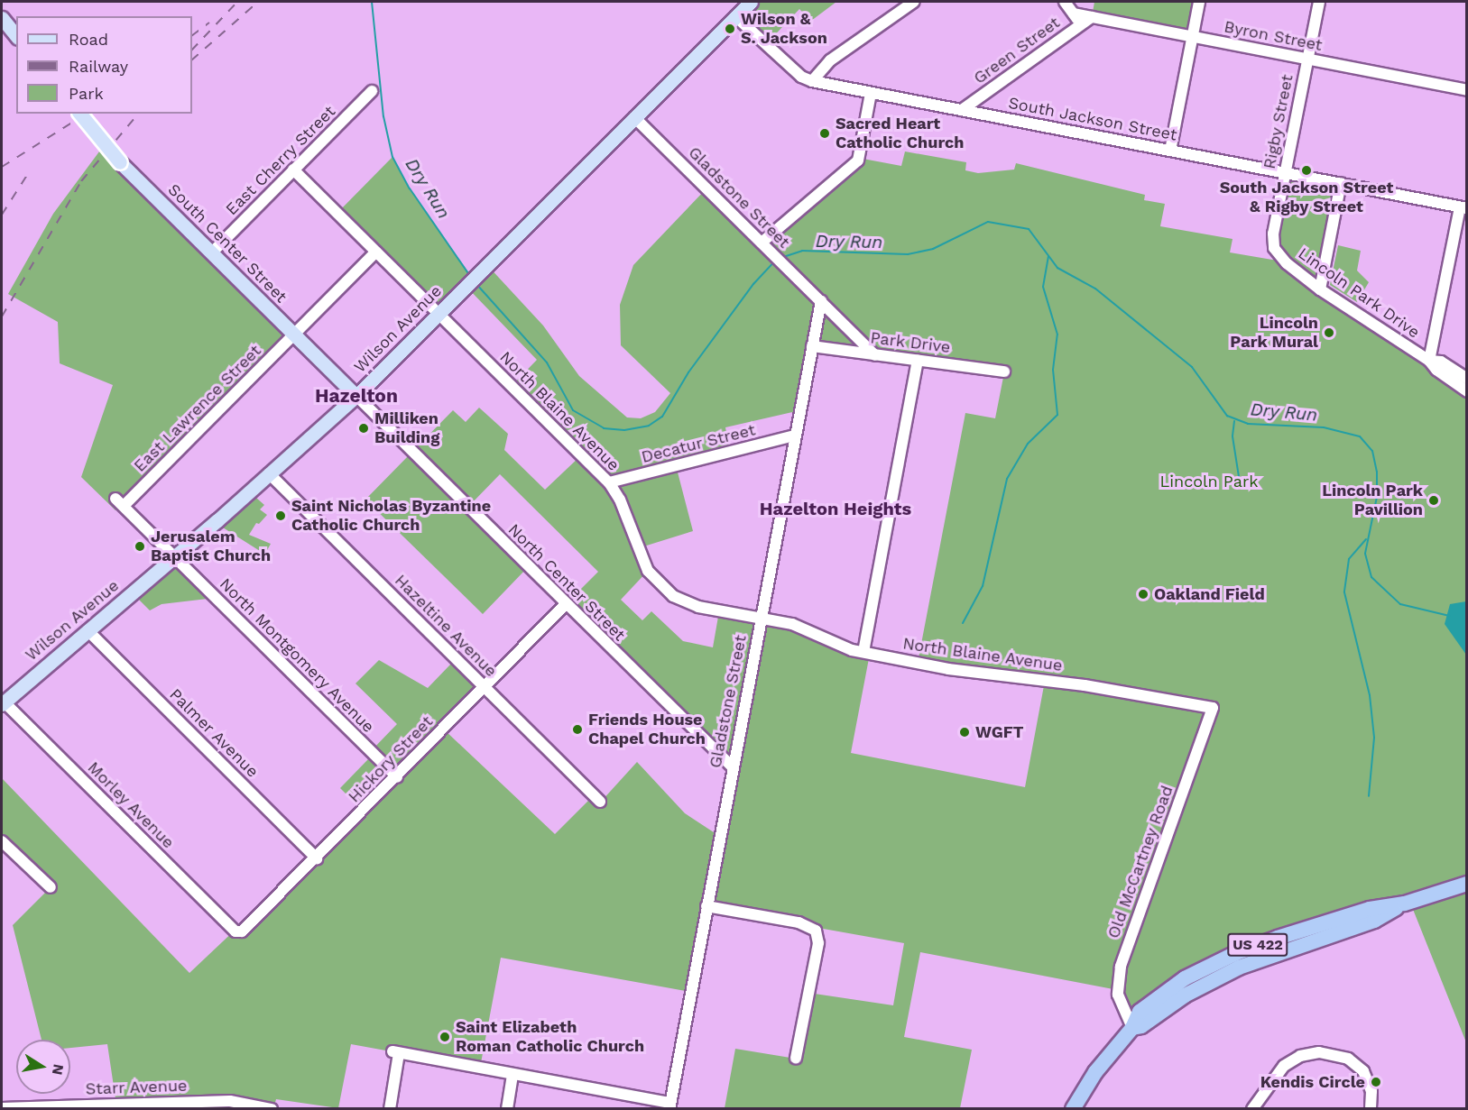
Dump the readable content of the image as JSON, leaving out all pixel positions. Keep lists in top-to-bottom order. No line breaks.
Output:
{"streets":{"highway":["US 422"],"main road":["South Center Street","Wilson Avenue"],"street":["Byron Street","Green Street","South Jackson Street","Rigby Street","East Cherry Street","Gladstone Street","Lincoln Park Drive","Park Drive","East Lawrence Street","North Blaine Avenue","Decatur Street","North Center Street","Hazeltine Avenue","North Montgomery Avenue","Palmer Avenue","Hickory Street","Morley Avenue","Old McCartney Road","Starr Avenue"]},"crossings":[["Byron Street","Green Street"],["Byron Street","Rigby Street"],["Green Street","South Jackson Street"],["South Jackson Street","Rigby Street"],["South Jackson Street","Wilson Avenue"],["Rigby Street","Lincoln Park Drive"],["East Cherry Street","South Center Street"],["East Cherry Street","North Blaine Avenue"],["Gladstone Street","Wilson Avenue"],["Gladstone Street","Park Drive"],["Gladstone Street","North Blaine Avenue"],["Gladstone Street","Decatur Street"],["Gladstone Street","North Center Street"],["South Center Street","Wilson Avenue"],["South Center Street","East Lawrence Street"],["South Center Street","North Center Street"],["Wilson Avenue","North Blaine Avenue"],["Wilson Avenue","North Center Street"],["Wilson Avenue","Hazeltine Avenue"],["Wilson Avenue","North Montgomery Avenue"],["Wilson Avenue","Palmer Avenue"],["Wilson Avenue","Morley Avenue"],["East Lawrence Street","North Blaine Avenue"],["East Lawrence Street","North Montgomery Avenue"],["North Blaine Avenue","Decatur Street"],["North Blaine Avenue","Old McCartney Road"],["North Center Street","Hickory Street"],["Hazeltine Avenue","Hickory Street"],["North Montgomery Avenue","Hickory Street"],["Palmer Avenue","Hickory Street"],["Hickory Street","Morley Avenue"],["Old McCartney Road","US 422"]],"districts":["Hazelton","Hazelton Heights"],"water":["Dry Run"],"parks":["Lincoln Park"],"places":["Wilson & S. Jackson","Sacred Heart Catholic Church","South Jackson Street & Rigby Street","Lincoln Park Mural","Milliken Building","Lincoln Park Pavillion","Saint Nicholas Byzantine Catholic Church","Jerusalem Baptist Church","Oakland Field","Friends House Chapel Church","WGFT","Saint Elizabeth Roman Catholic Church","Kendis Circle"],"legend":["Road","Railway","Park"],"north":"right"}
